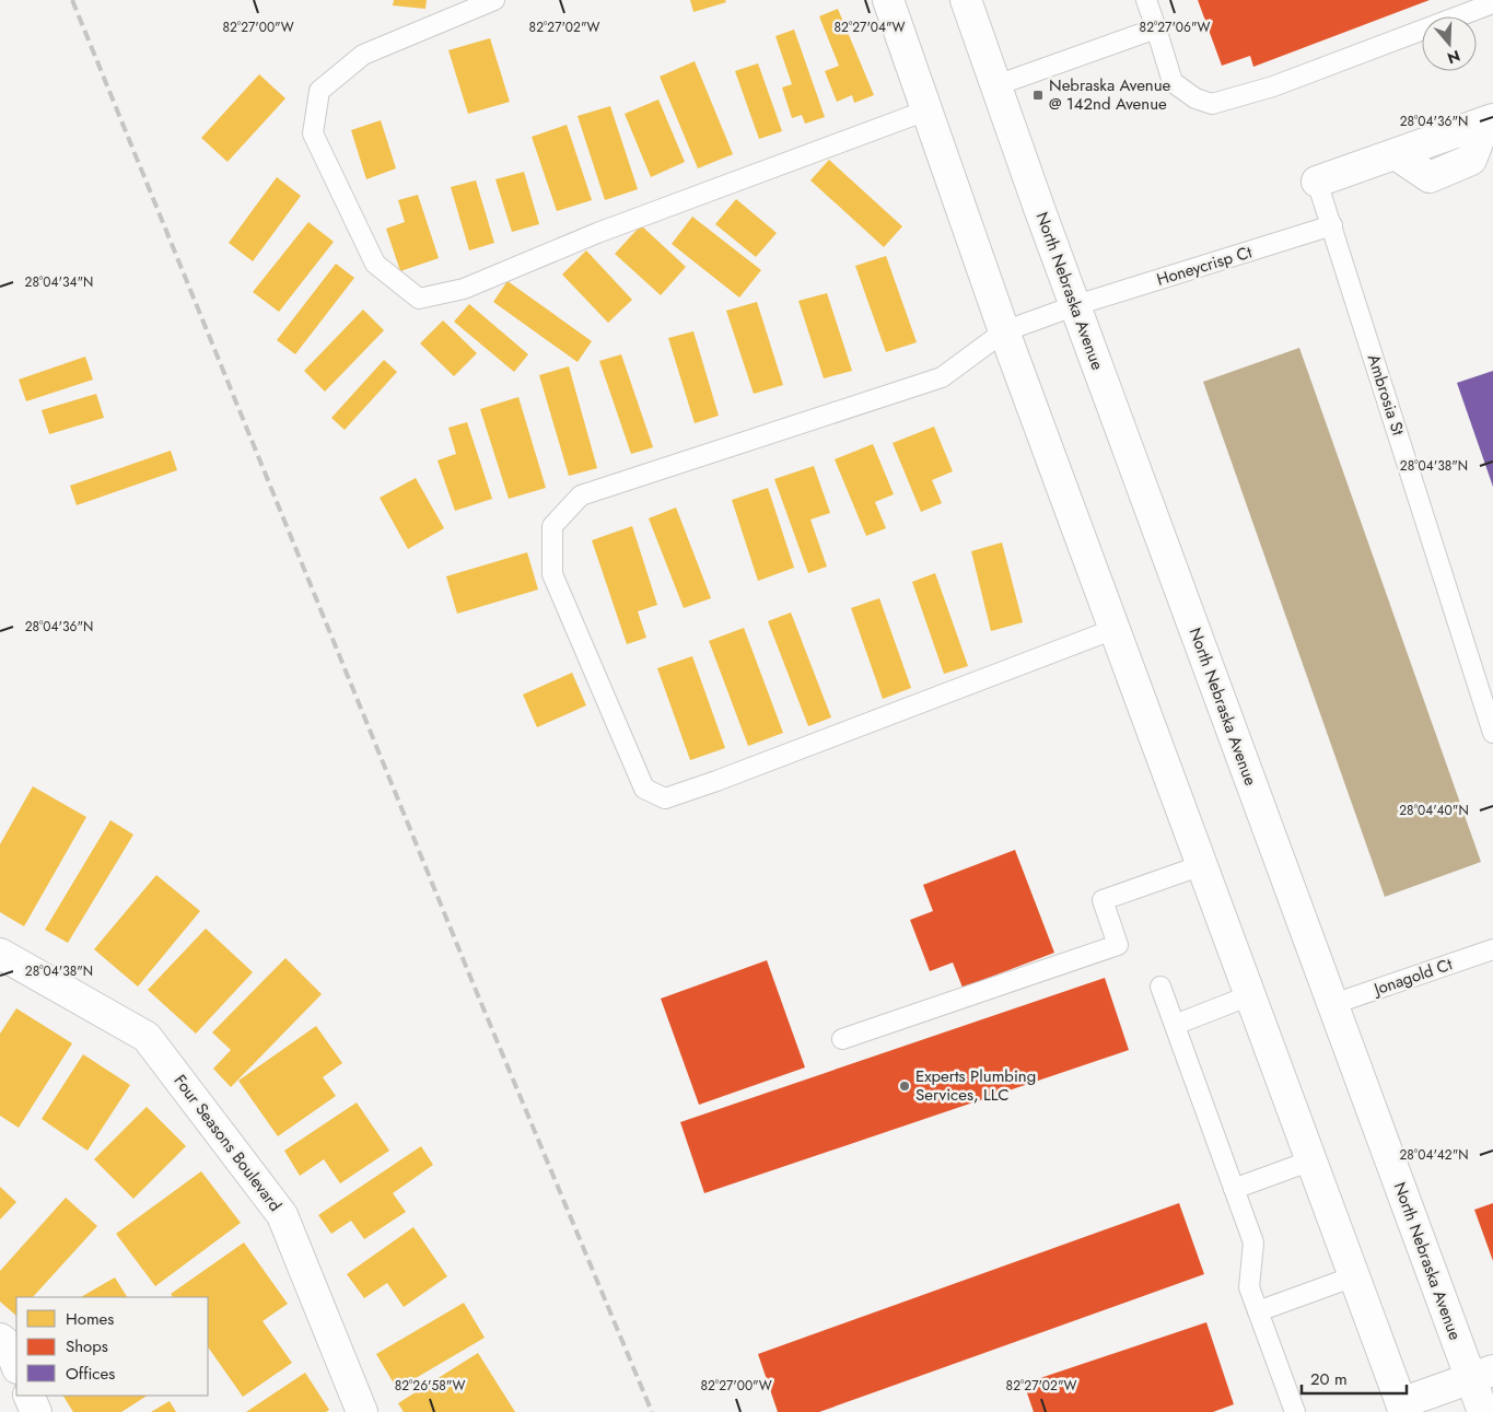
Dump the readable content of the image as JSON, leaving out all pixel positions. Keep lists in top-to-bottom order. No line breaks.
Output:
{"streets":{"main road":["North Nebraska Avenue","Four Seasons Boulevard"],"lane":["Honeycrisp Ct","Ambrosia St","Jonagold Ct"]},"crossings":[["Honeycrisp Ct","North Nebraska Avenue"],["Honeycrisp Ct","Ambrosia St"],["North Nebraska Avenue","Jonagold Ct"]],"places":{"transit":["Nebraska Avenue @ 142nd Avenue"],"other":["Experts Plumbing Services, LLC"]},"legend":["Homes","Shops","Offices"],"scale_bar":"20 m","north":"bottom","coordinates":["82°27'00\"W","82°27'02\"W","82°27'04\"W","82°27'06\"W","28°04'36\"N","28°04'34\"N","28°04'38\"N","28°04'40\"N","28°04'42\"N","82°26'58\"W"]}
